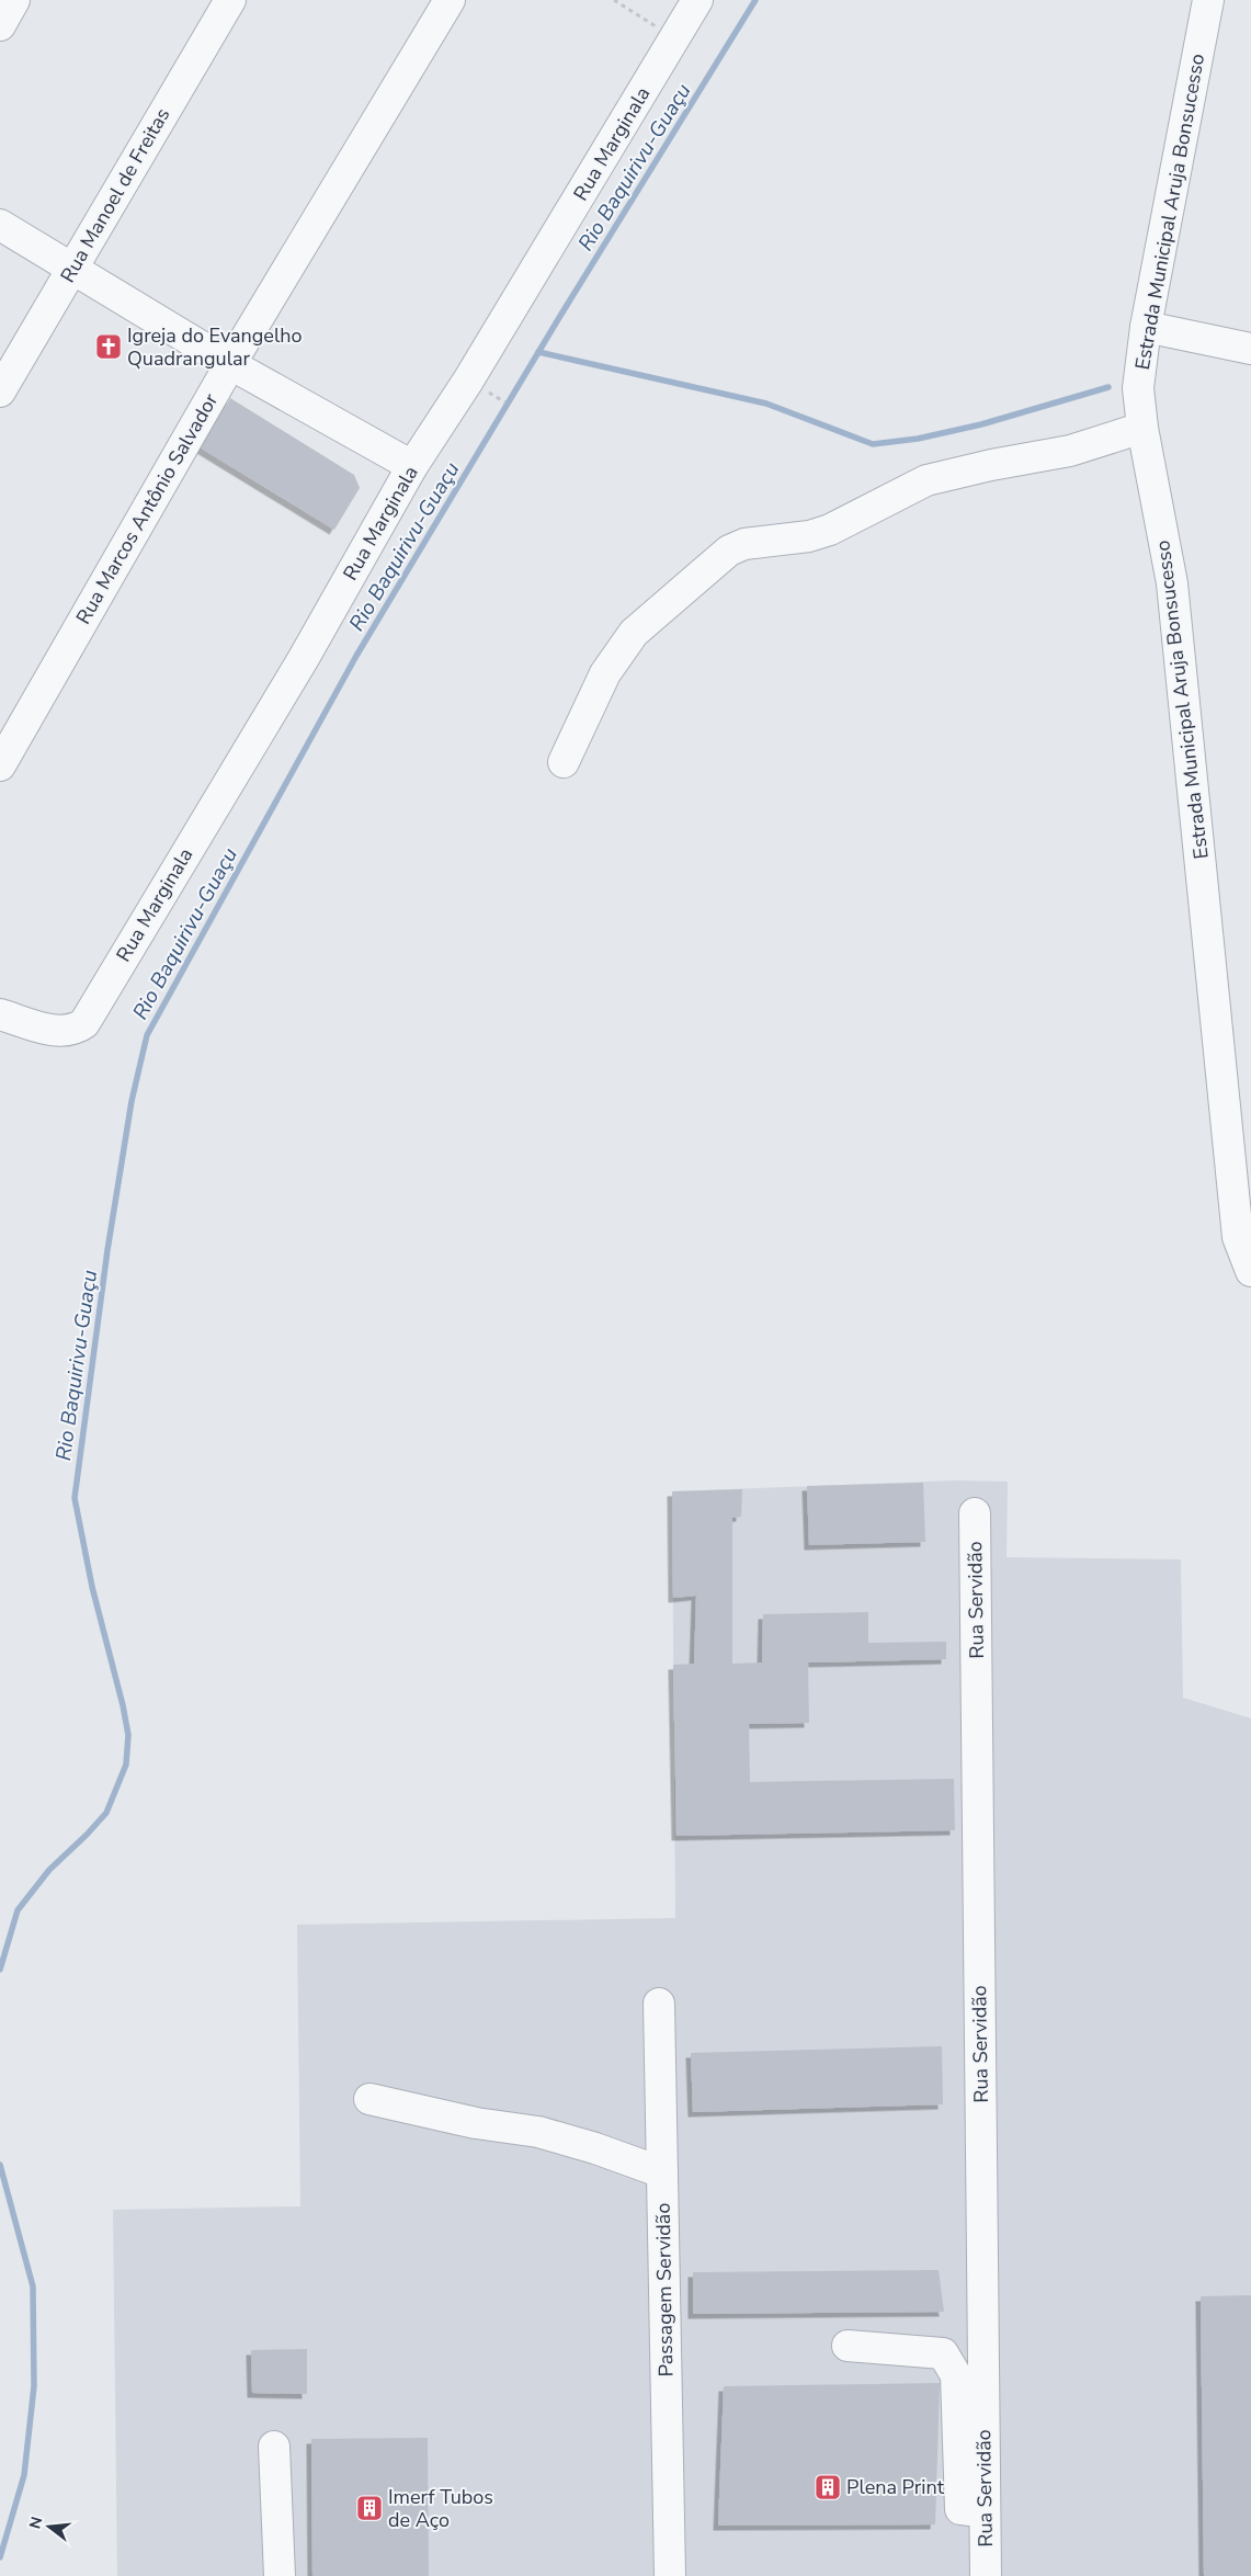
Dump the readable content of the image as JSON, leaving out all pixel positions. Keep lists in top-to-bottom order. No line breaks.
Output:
{"streets":{"street":["Rua Marginala","Rua Manoel de Freitas","Estrada Municipal Aruja Bonsucesso","Rua Marcos Antônio Salvador","Rua Servidão","Passagem Servidão"]},"water":["Rio Baquirivu-Guaçu"],"places":{"church":["Igreja do Evangelho Quadrangular"],"building":["Plena Print","Imerf Tubos de Aço"]},"north":"left"}
